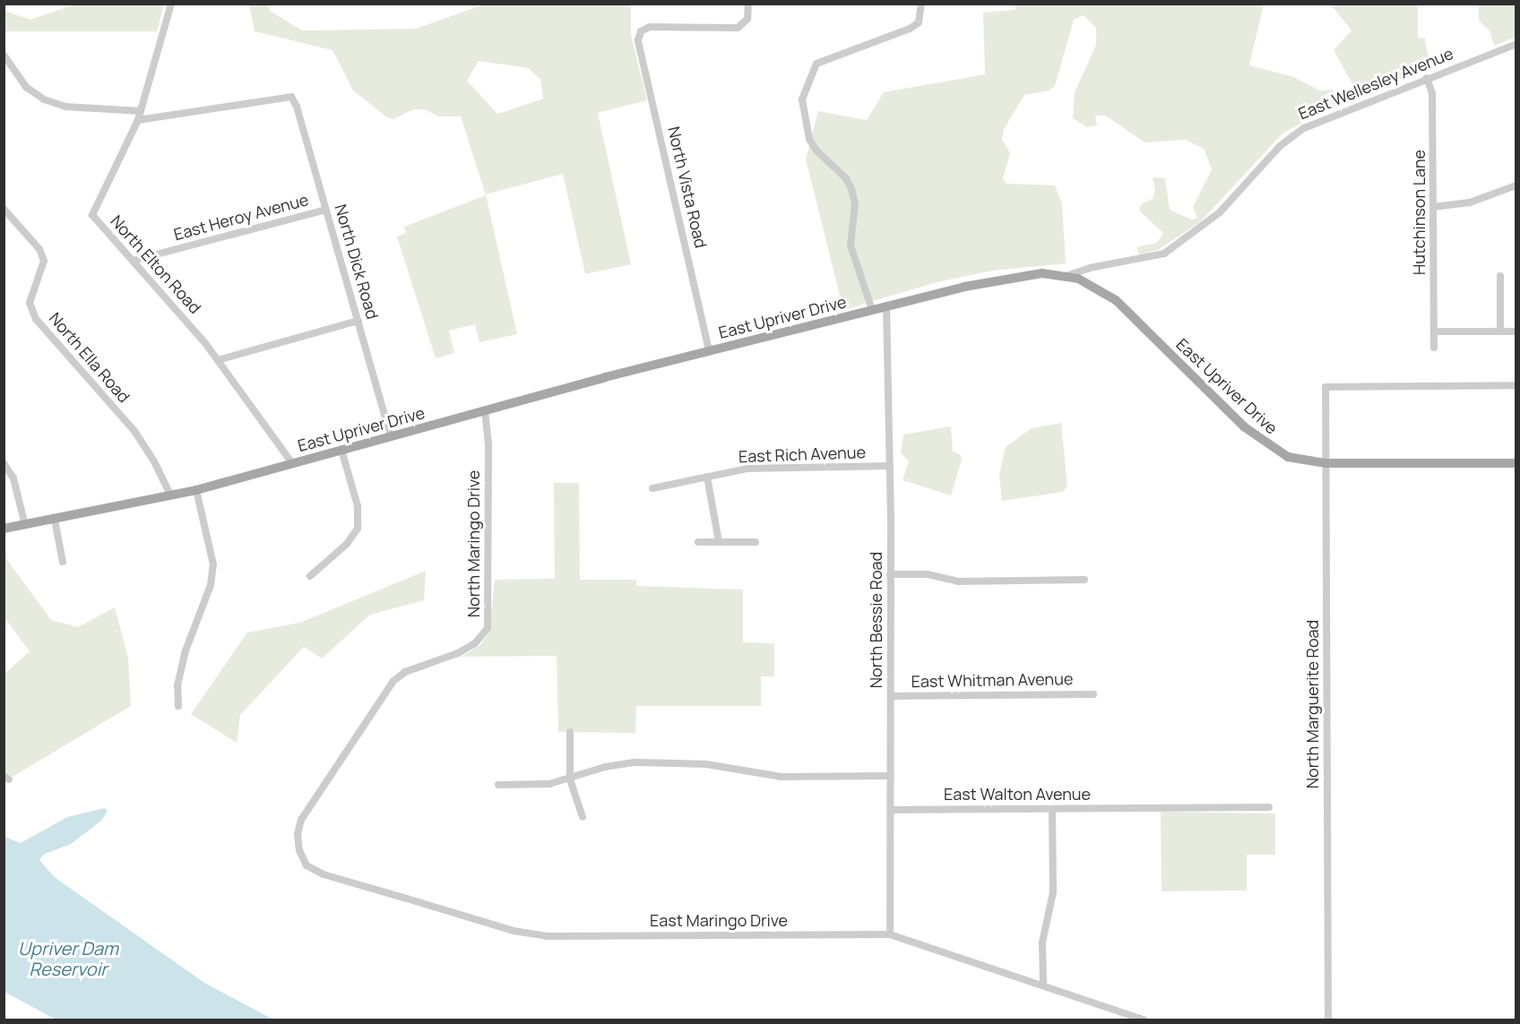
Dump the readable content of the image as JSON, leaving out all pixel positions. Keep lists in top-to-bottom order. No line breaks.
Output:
{"streets":{"main road":["East Upriver Drive"],"street":["East Wellesley Avenue","North Vista Road","Hutchinson Lane","East Heroy Avenue","North Dick Road","North Elton Road","North Ella Road","East Rich Avenue","North Maringo Drive","North Bessie Road","East Whitman Avenue","North Marguerite Road","East Walton Avenue","East Maringo Drive"]},"crossings":[["East Wellesley Avenue","Hutchinson Lane"],["East Wellesley Avenue","East Upriver Drive"],["North Vista Road","East Upriver Drive"],["East Heroy Avenue","North Dick Road"],["East Heroy Avenue","North Elton Road"],["North Dick Road","North Elton Road"],["North Dick Road","East Upriver Drive"],["North Elton Road","East Upriver Drive"],["East Upriver Drive","North Ella Road"],["East Upriver Drive","North Maringo Drive"],["East Upriver Drive","North Bessie Road"],["East Upriver Drive","North Marguerite Road"],["East Rich Avenue","North Bessie Road"],["North Maringo Drive","East Maringo Drive"],["North Bessie Road","East Whitman Avenue"],["North Bessie Road","East Walton Avenue"],["North Bessie Road","East Maringo Drive"]],"water":["Upriver Dam Reservoir"]}
